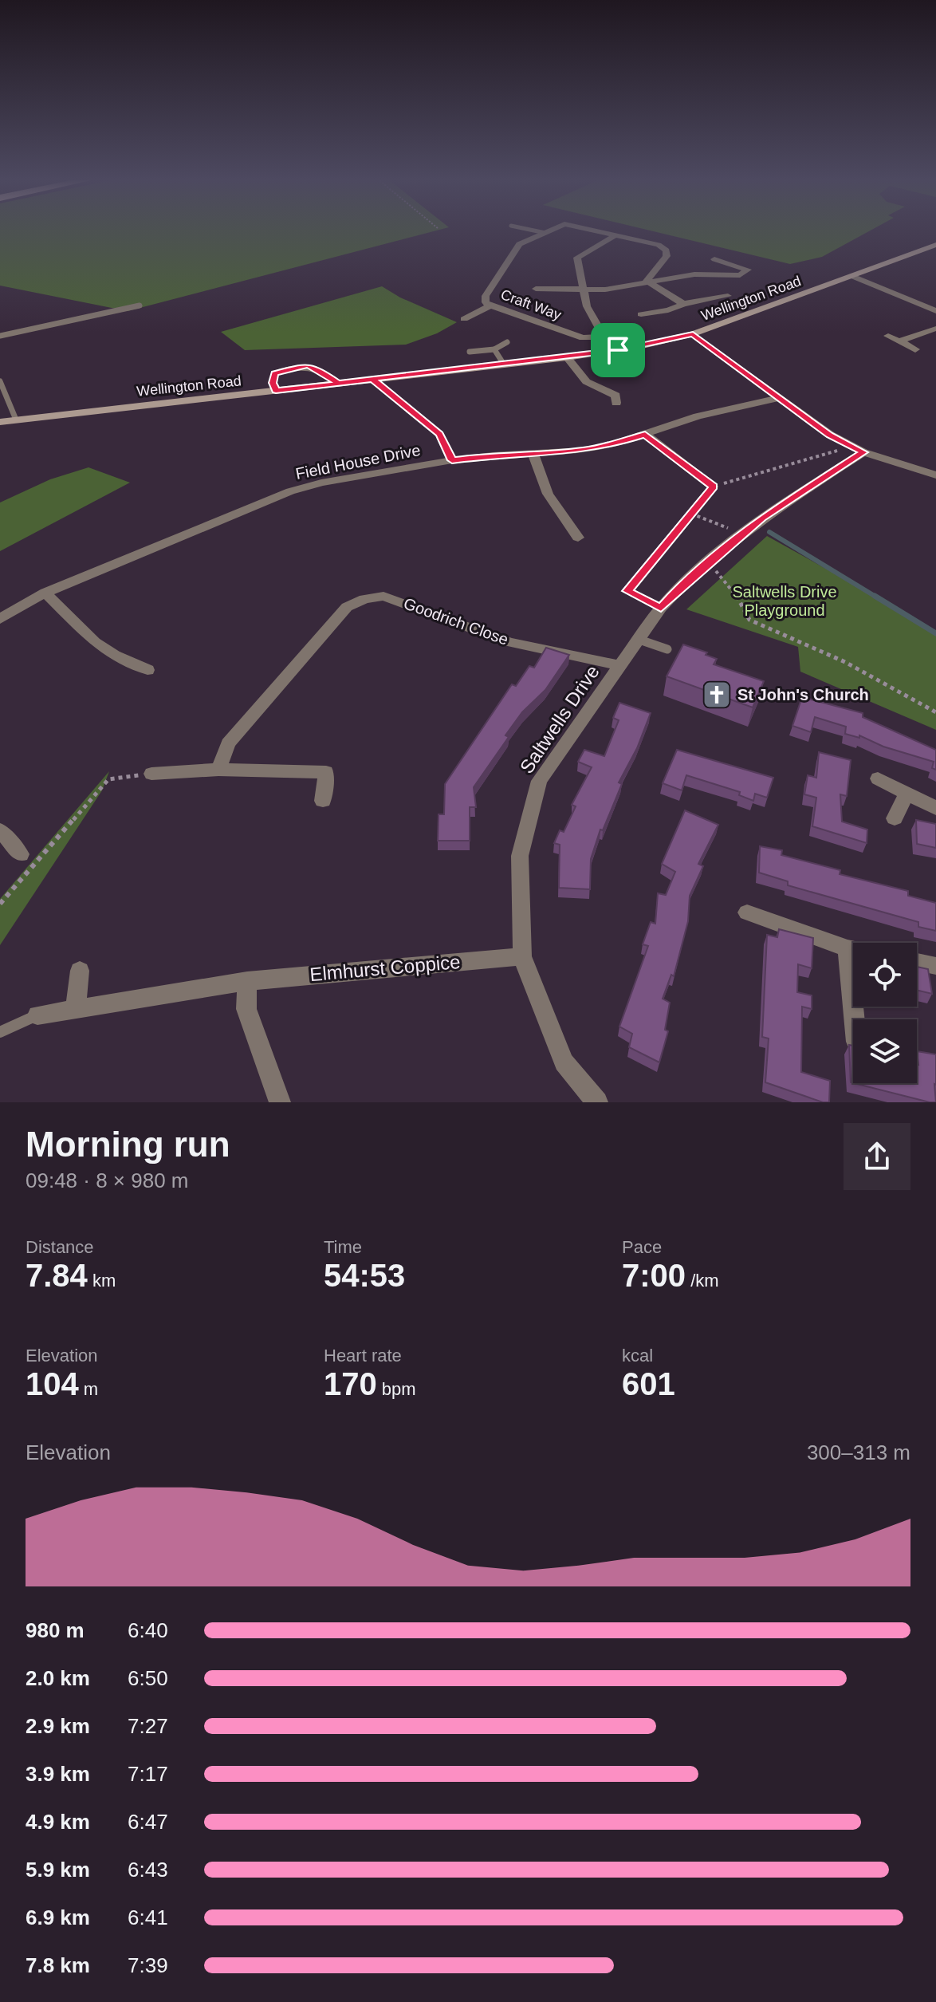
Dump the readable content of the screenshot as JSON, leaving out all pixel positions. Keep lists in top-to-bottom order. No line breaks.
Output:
{"streets":{"street":["Wellington Road","Craft Way","Field House Drive","Goodrich Close","Saltwells Drive","Elmhurst Coppice"]},"crossings":[["Goodrich Close","Saltwells Drive"],["Saltwells Drive","Elmhurst Coppice"]],"parks":["Saltwells Drive Playground"],"places":{"church":["St John's Church"]},"page":{"heading":["Morning run","09:48 · 8 × 980 m"],"stats":[["Distance","7.84 km"],["Time","54:53"],["Pace","7:00 /km"],["Elevation","104 m"],["Heart rate","170 bpm"],["kcal","601"]],"chart":["Elevation","300–313 m"],"list":[{"name":"980 m","note":"6:40"},{"name":"2.0 km","note":"6:50"},{"name":"2.9 km","note":"7:27"},{"name":"3.9 km","note":"7:17"},{"name":"4.9 km","note":"6:47"},{"name":"5.9 km","note":"6:43"},{"name":"6.9 km","note":"6:41"},{"name":"7.8 km","note":"7:39"}]}}
